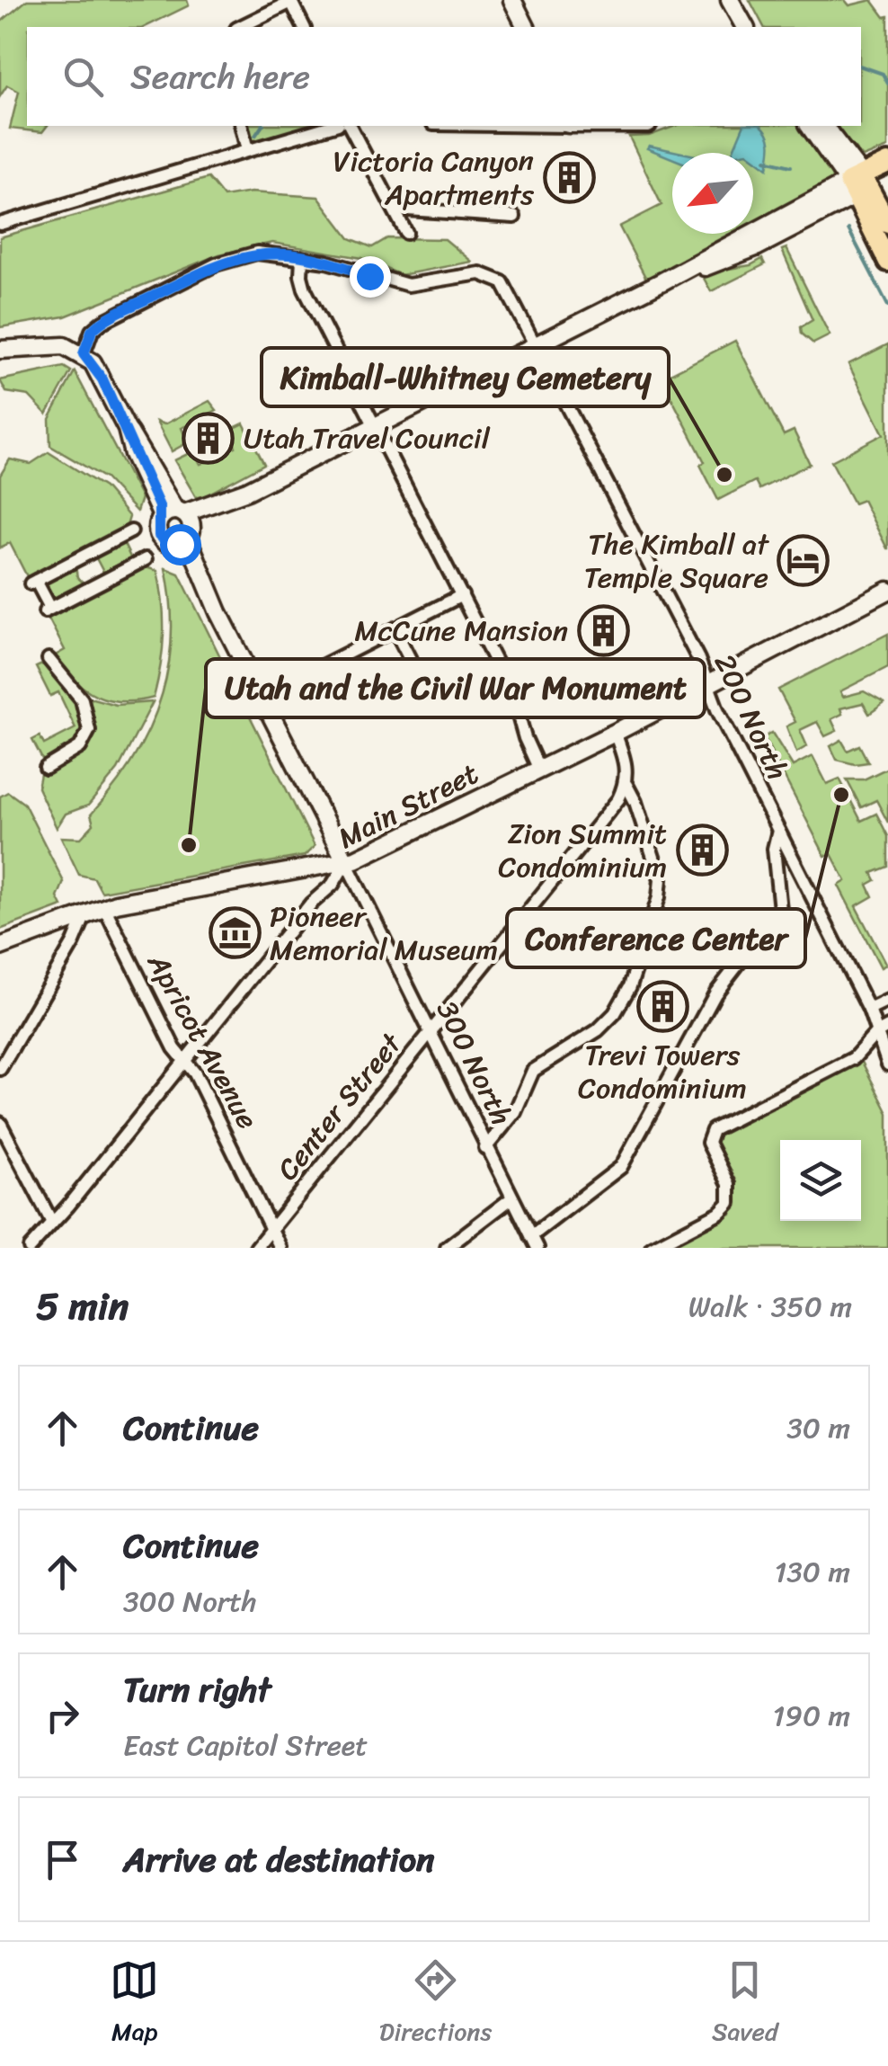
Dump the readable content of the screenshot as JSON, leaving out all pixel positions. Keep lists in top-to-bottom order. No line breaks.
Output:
{"streets":{"main road":["Main Street","300 North"],"street":["200 North","Apricot Avenue","Center Street"]},"crossings":[["200 North","Main Street"],["Main Street","Apricot Avenue"],["Main Street","300 North"],["Apricot Avenue","Center Street"],["300 North","Center Street"]],"places":{"building":["Victoria Canyon Apartments","Utah Travel Council","McCune Mansion","Zion Summit Condominium","Trevi Towers Condominium"],"other":["Kimball-Whitney Cemetery","Conference Center","Utah and the Civil War Monument"],"hotel":["The Kimball at Temple Square"],"museum":["Pioneer Memorial Museum"]},"north":"bottom left","page":{"search":"Search here","heading":["5 min","Walk · 350 m"],"list":[["Continue","30 m"],["Continue","300 North","130 m"],["Turn right","East Capitol Street","190 m"],"Arrive at destination"],"nav":["Map","Directions","Saved"]}}
